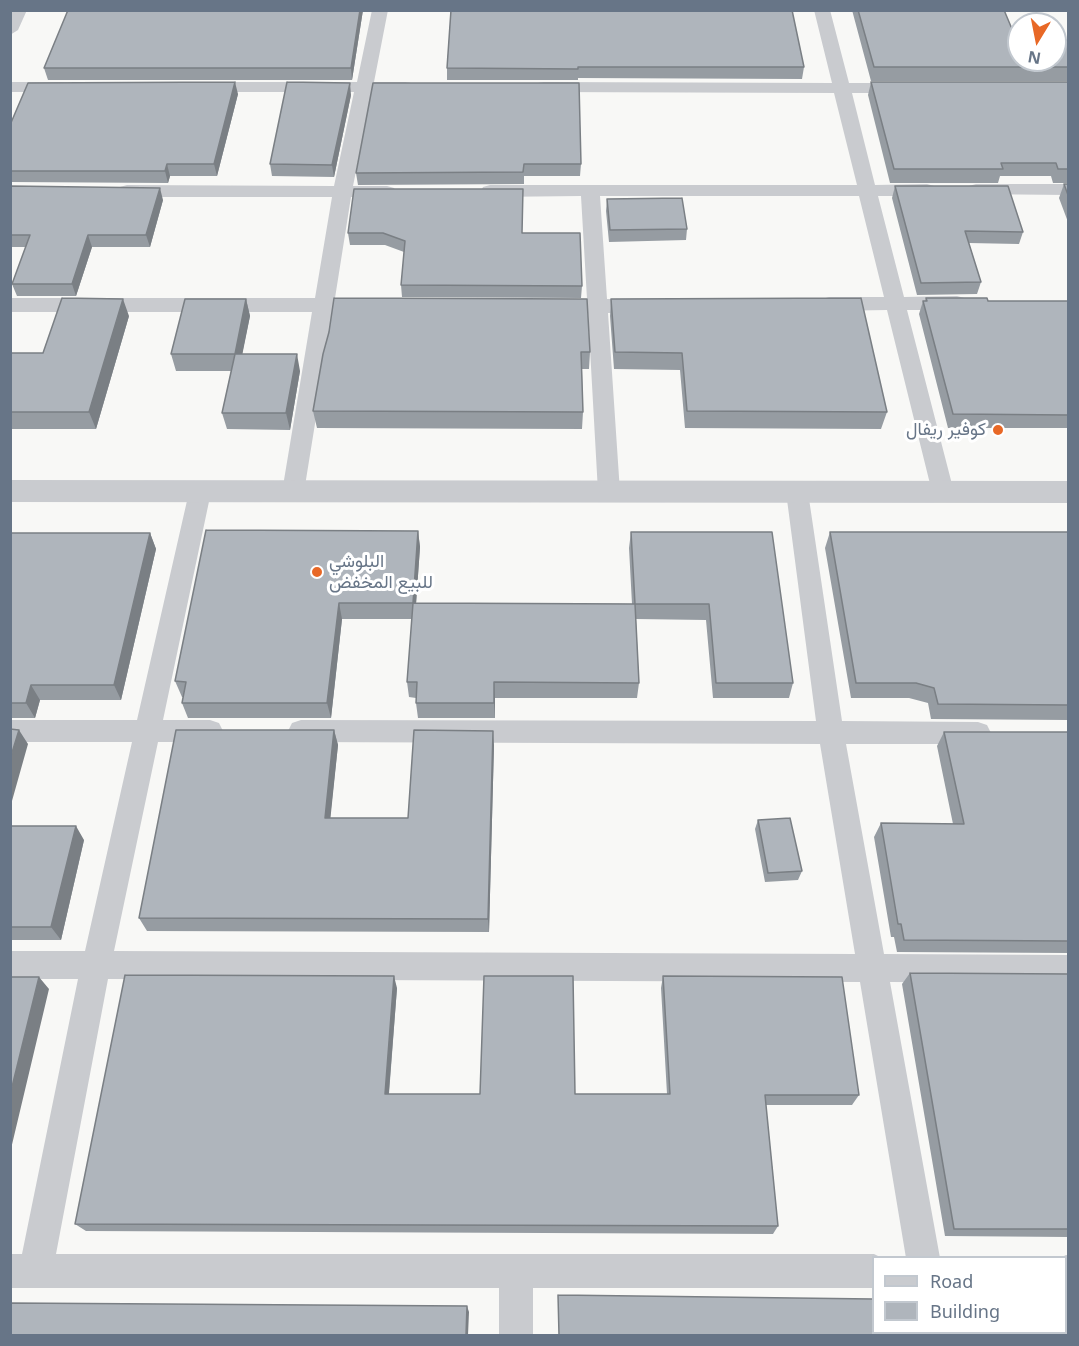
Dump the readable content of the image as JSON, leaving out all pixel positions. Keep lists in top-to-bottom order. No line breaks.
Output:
{"places":["كوفير ريفال","البلوشي للبيع المخفض"],"legend":["Road","Building"],"north":"bottom"}
